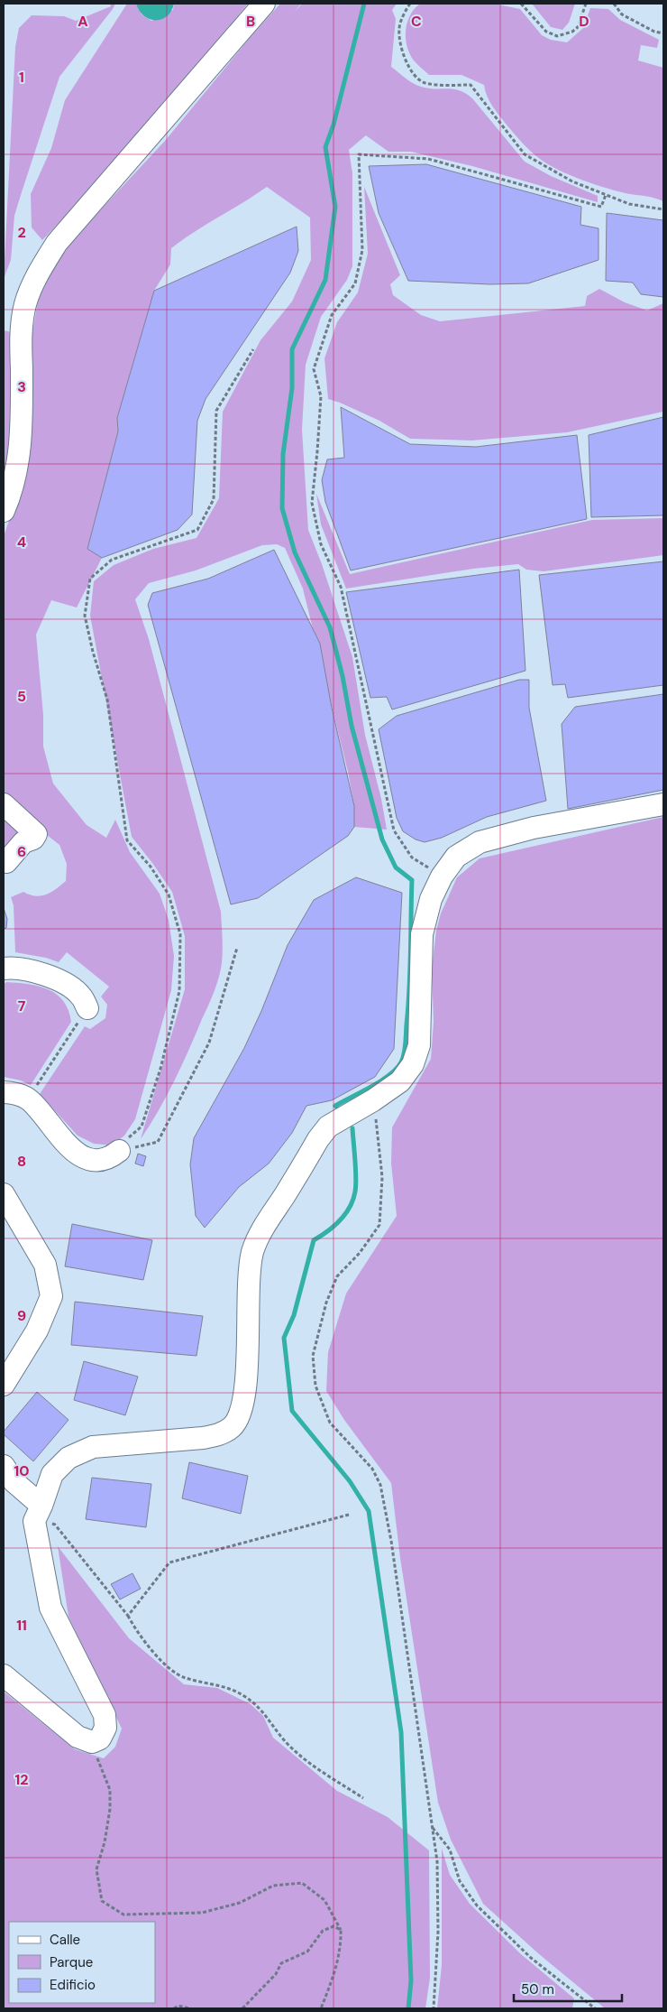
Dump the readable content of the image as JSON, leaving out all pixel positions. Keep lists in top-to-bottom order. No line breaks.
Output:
{"legend":["Calle","Parque","Edificio"],"scale_bar":"50 m","grid":{"columns":["A","B","C","D"],"rows":["1","2","3","4","5","6","7","8","9","10","11","12"]}}
